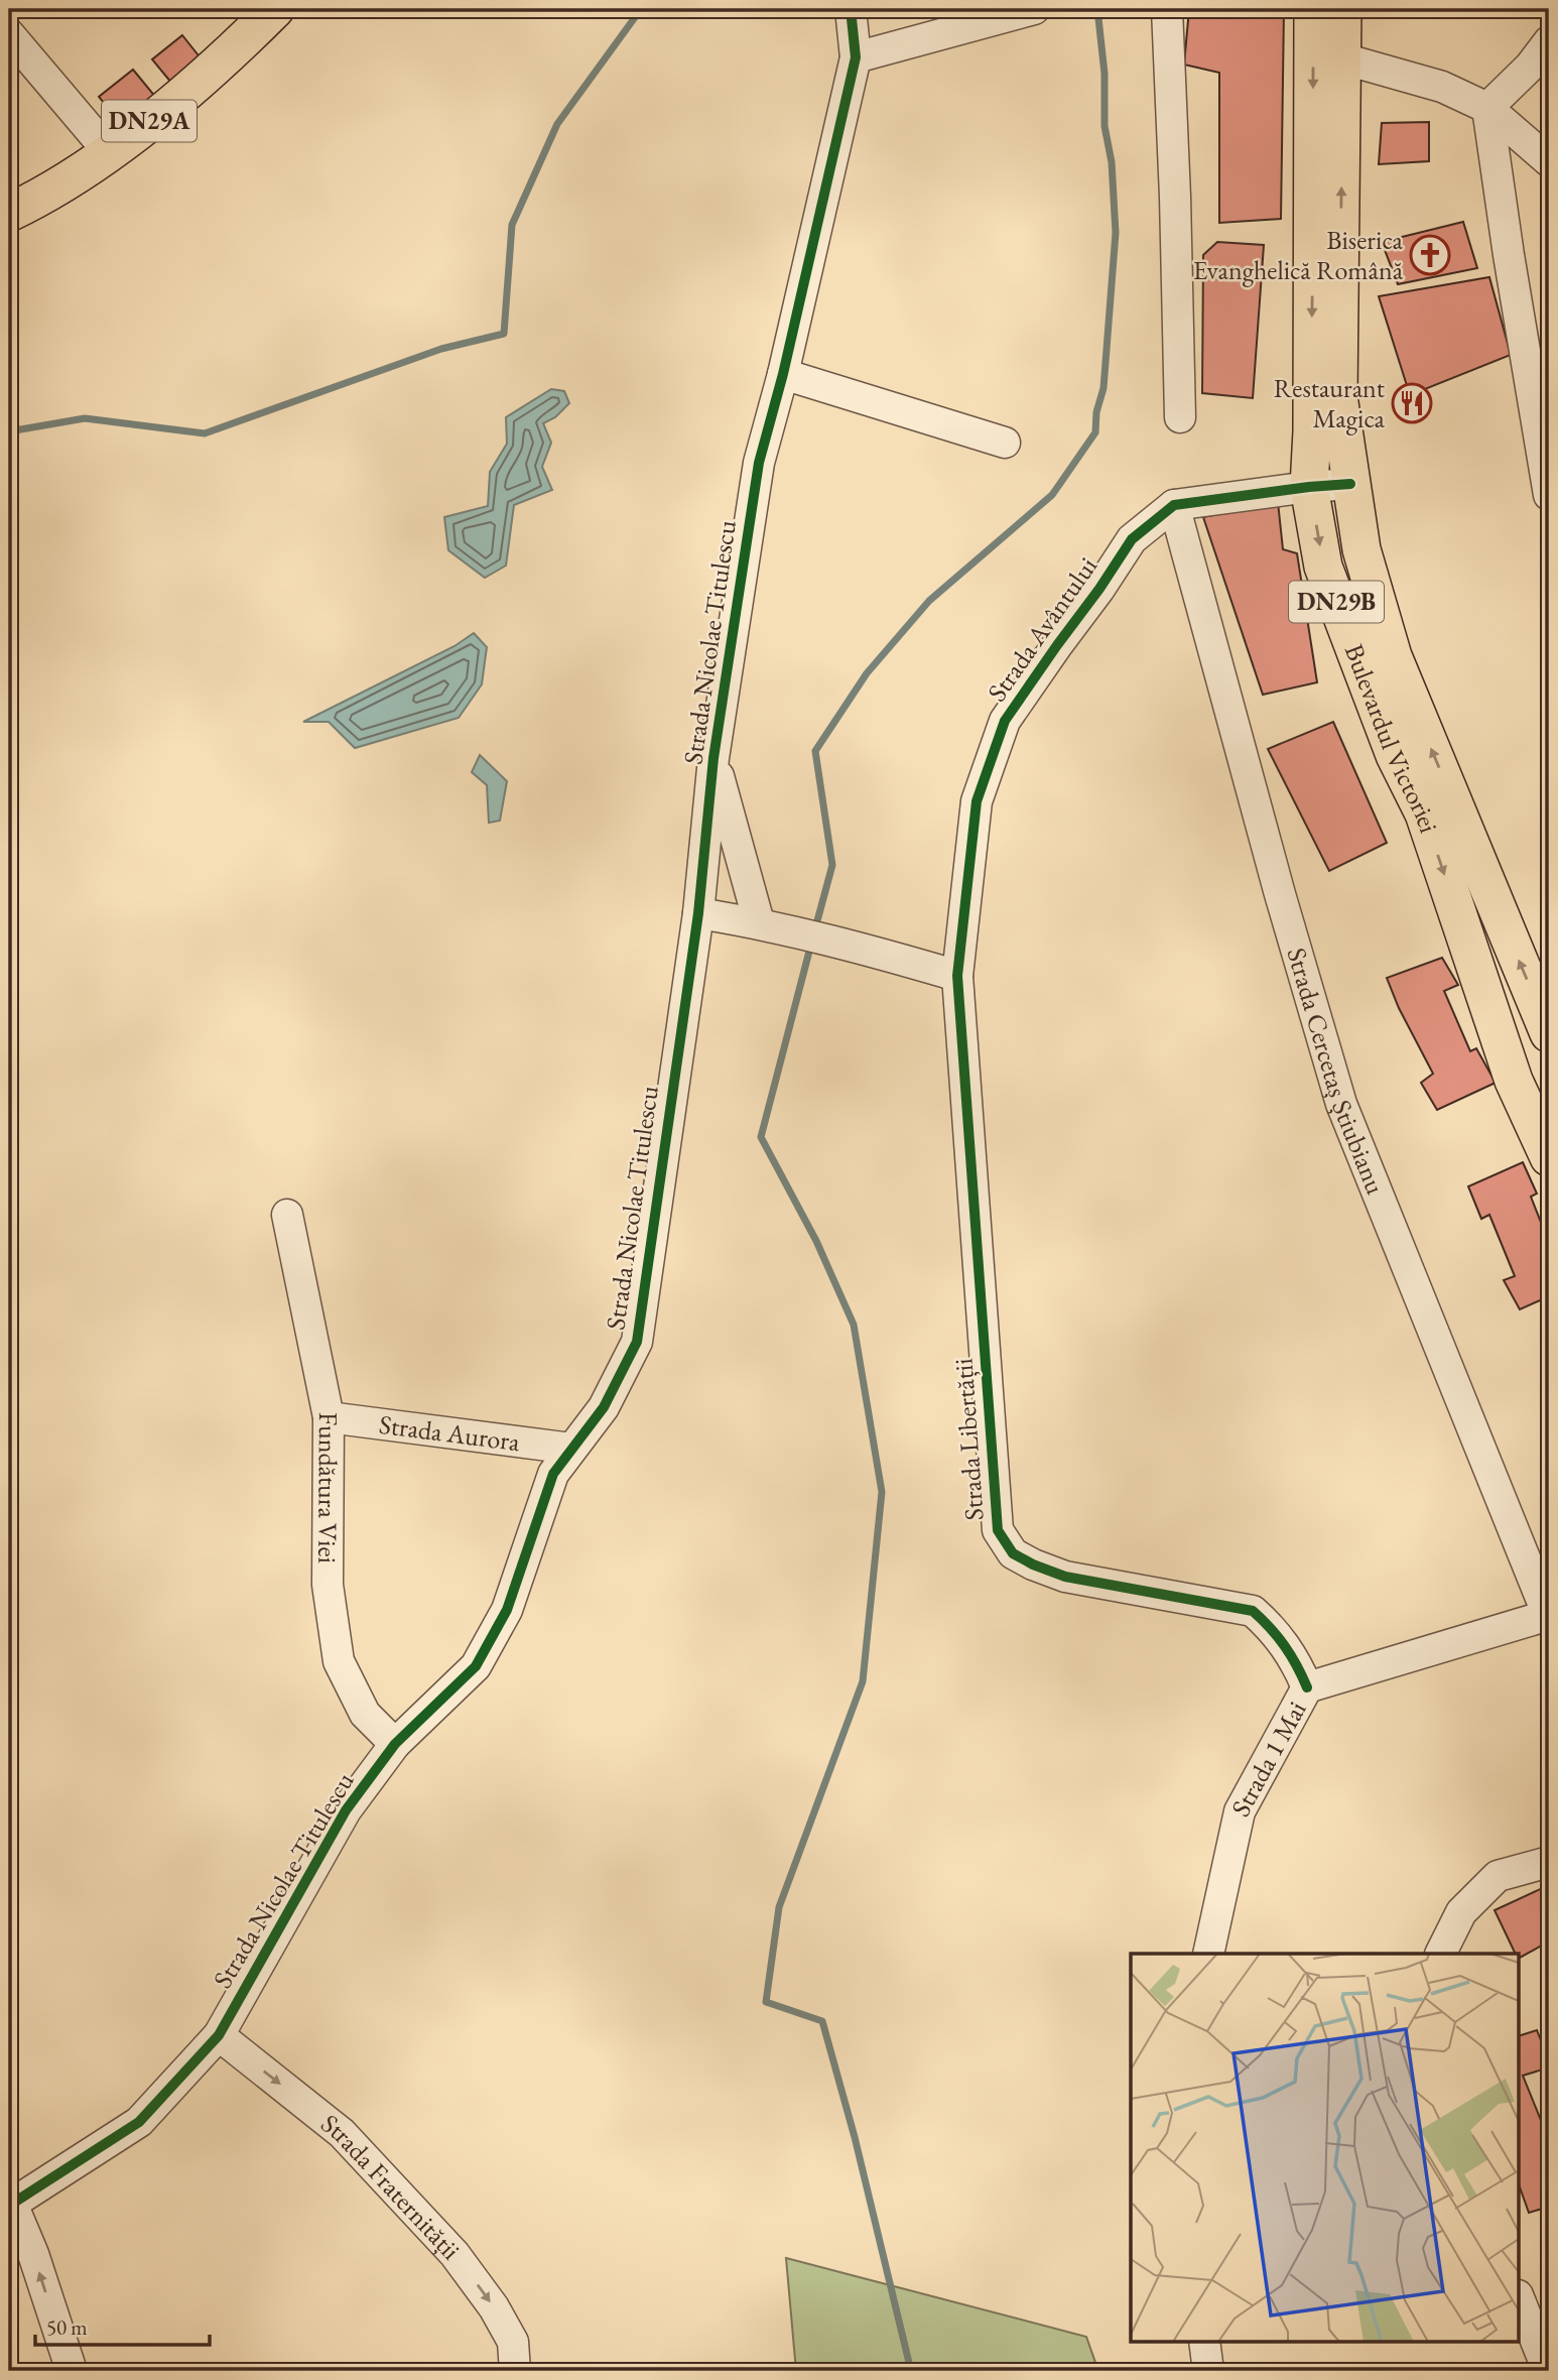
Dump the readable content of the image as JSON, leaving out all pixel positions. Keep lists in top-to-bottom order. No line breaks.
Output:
{"streets":{"main road":["DN29A","DN29B","Bulevardul Victoriei"],"street":["Strada Avântului","Strada Nicolae Titulescu","Strada Cercetaș Știubianu","Strada Aurora","Strada Libertății","Fundătura Viei","Strada 1 Mai","Strada Fraternității"]},"crossings":[["Strada Avântului","Strada Cercetaș Știubianu"],["Strada Avântului","Strada Libertății"],["Strada Nicolae Titulescu","Strada Aurora"],["Strada Nicolae Titulescu","Fundătura Viei"],["Strada Nicolae Titulescu","Strada Fraternității"],["Strada Cercetaș Știubianu","Strada 1 Mai"],["Strada Aurora","Fundătura Viei"],["Strada Libertății","Strada 1 Mai"]],"one_way":["Strada Fraternității"],"places":{"church":["Biserica Evanghelică Română"],"restaurant":["Restaurant Magica"]},"scale_bar":"50 m"}
